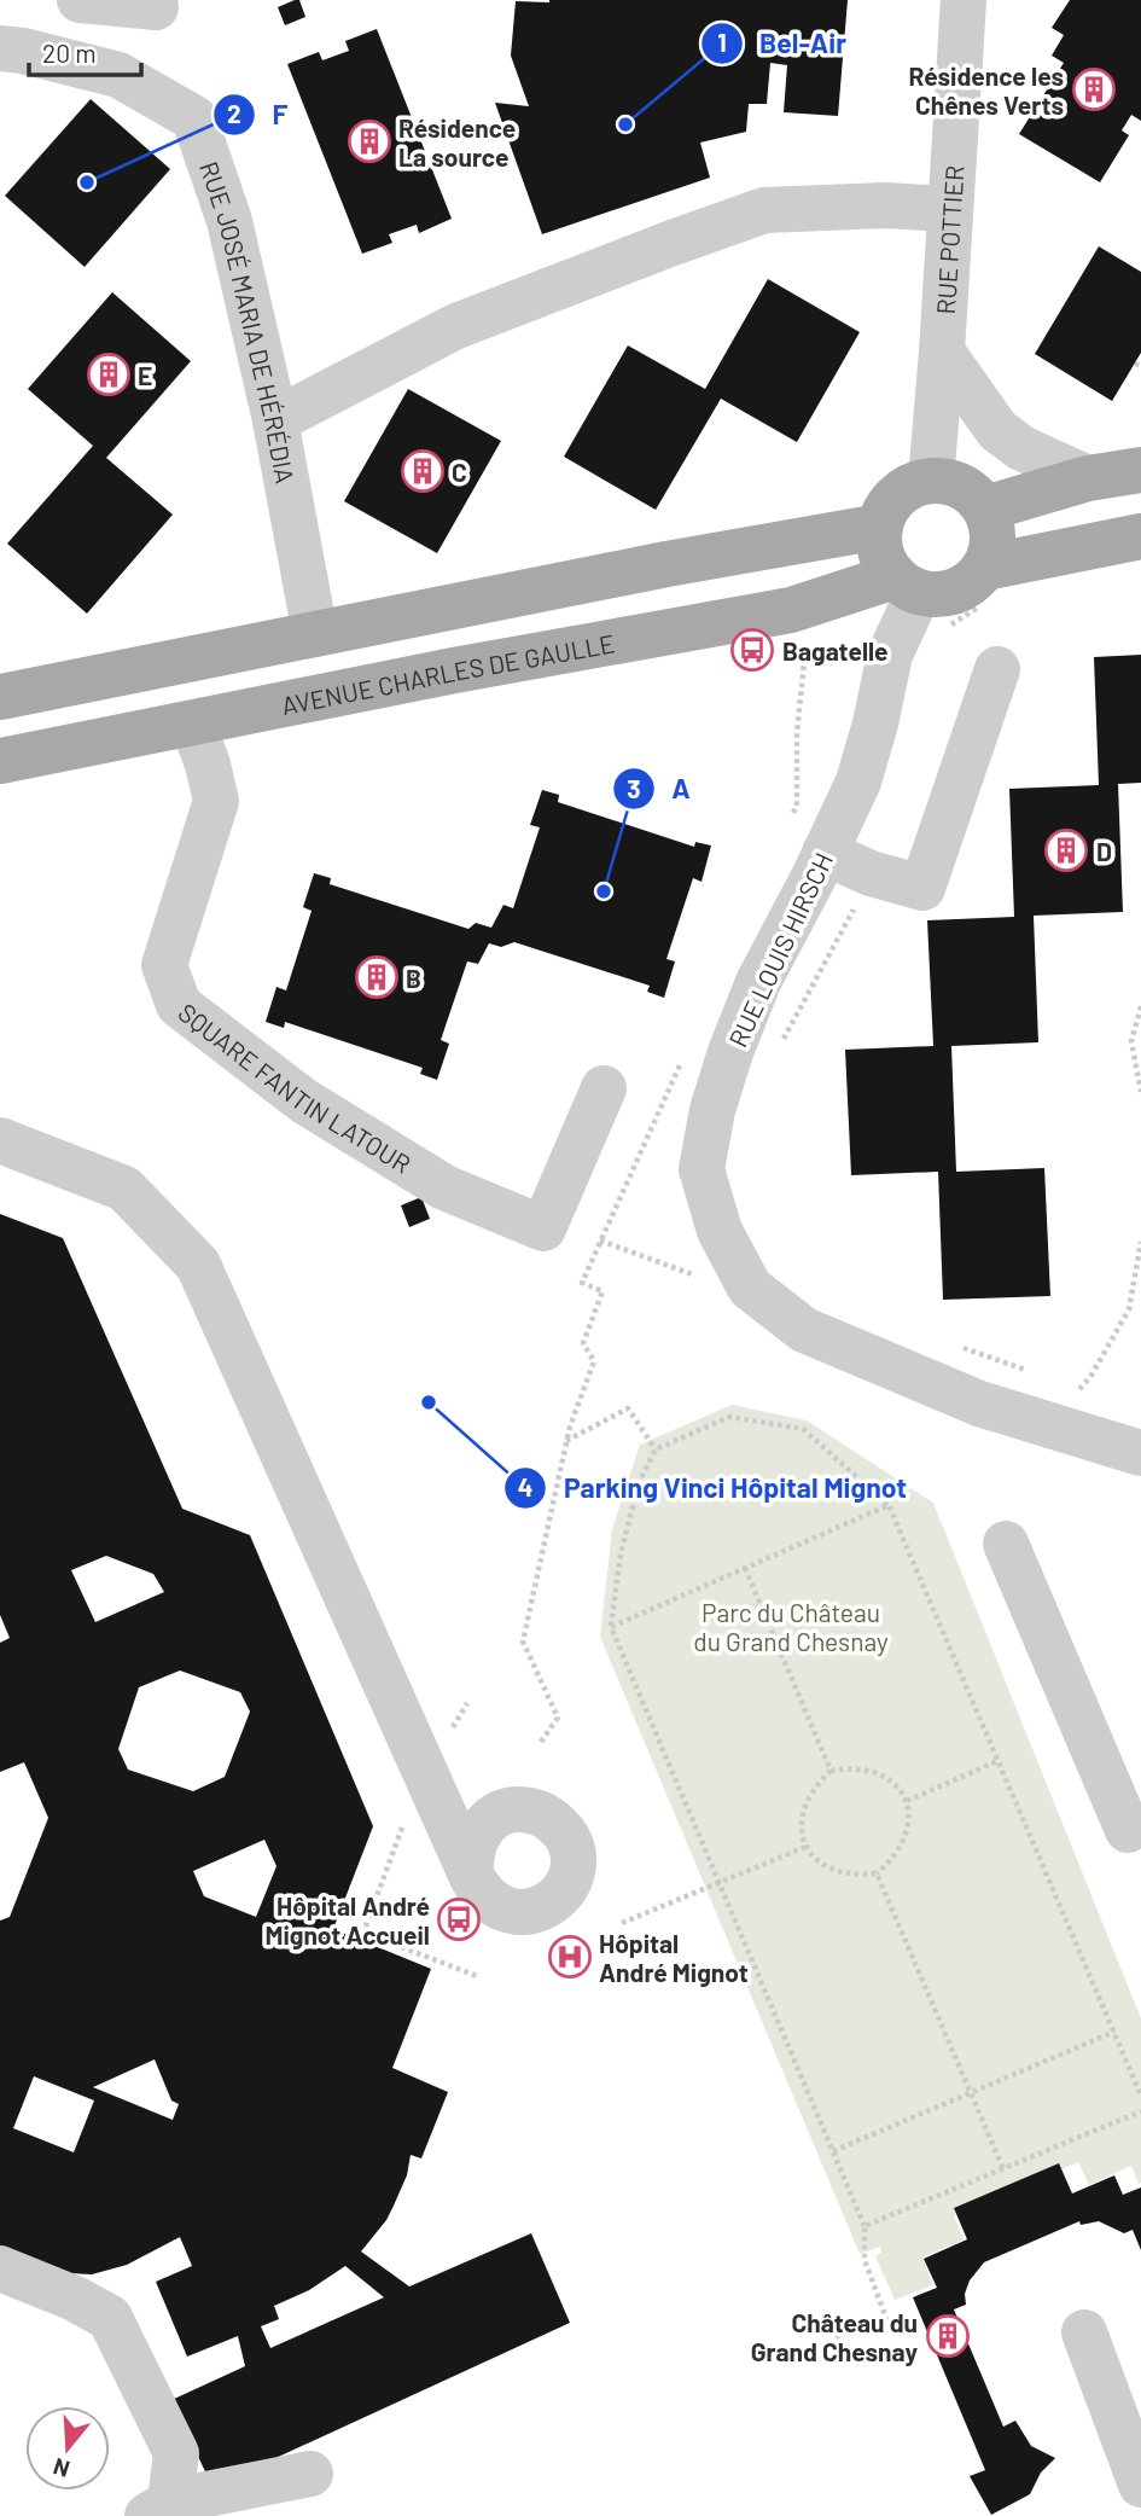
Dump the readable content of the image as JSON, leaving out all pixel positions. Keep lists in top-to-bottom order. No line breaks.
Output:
{"streets":{"main road":["AVENUE CHARLES DE GAULLE"],"street":["RUE POTTIER","RUE JOSÉ MARIA DE HÉRÉDIA","RUE LOUIS HIRSCH","SQUARE FANTIN LATOUR"]},"crossings":[["RUE POTTIER","AVENUE CHARLES DE GAULLE"],["RUE POTTIER","RUE LOUIS HIRSCH"],["AVENUE CHARLES DE GAULLE","RUE LOUIS HIRSCH"],["AVENUE CHARLES DE GAULLE","SQUARE FANTIN LATOUR"]],"parks":["Parc du Château du Grand Chesnay"],"places":{"building":["Résidence les Chênes Verts","Résidence La source","E","C","D","B","Château du Grand Chesnay"],"other":["Bel-Air","F","A","Parking Vinci Hôpital Mignot"],"bus stop":["Bagatelle","Hôpital André Mignot Accueil"],"hospital":["Hôpital André Mignot"]},"scale_bar":"20 m","north":"bottom"}
